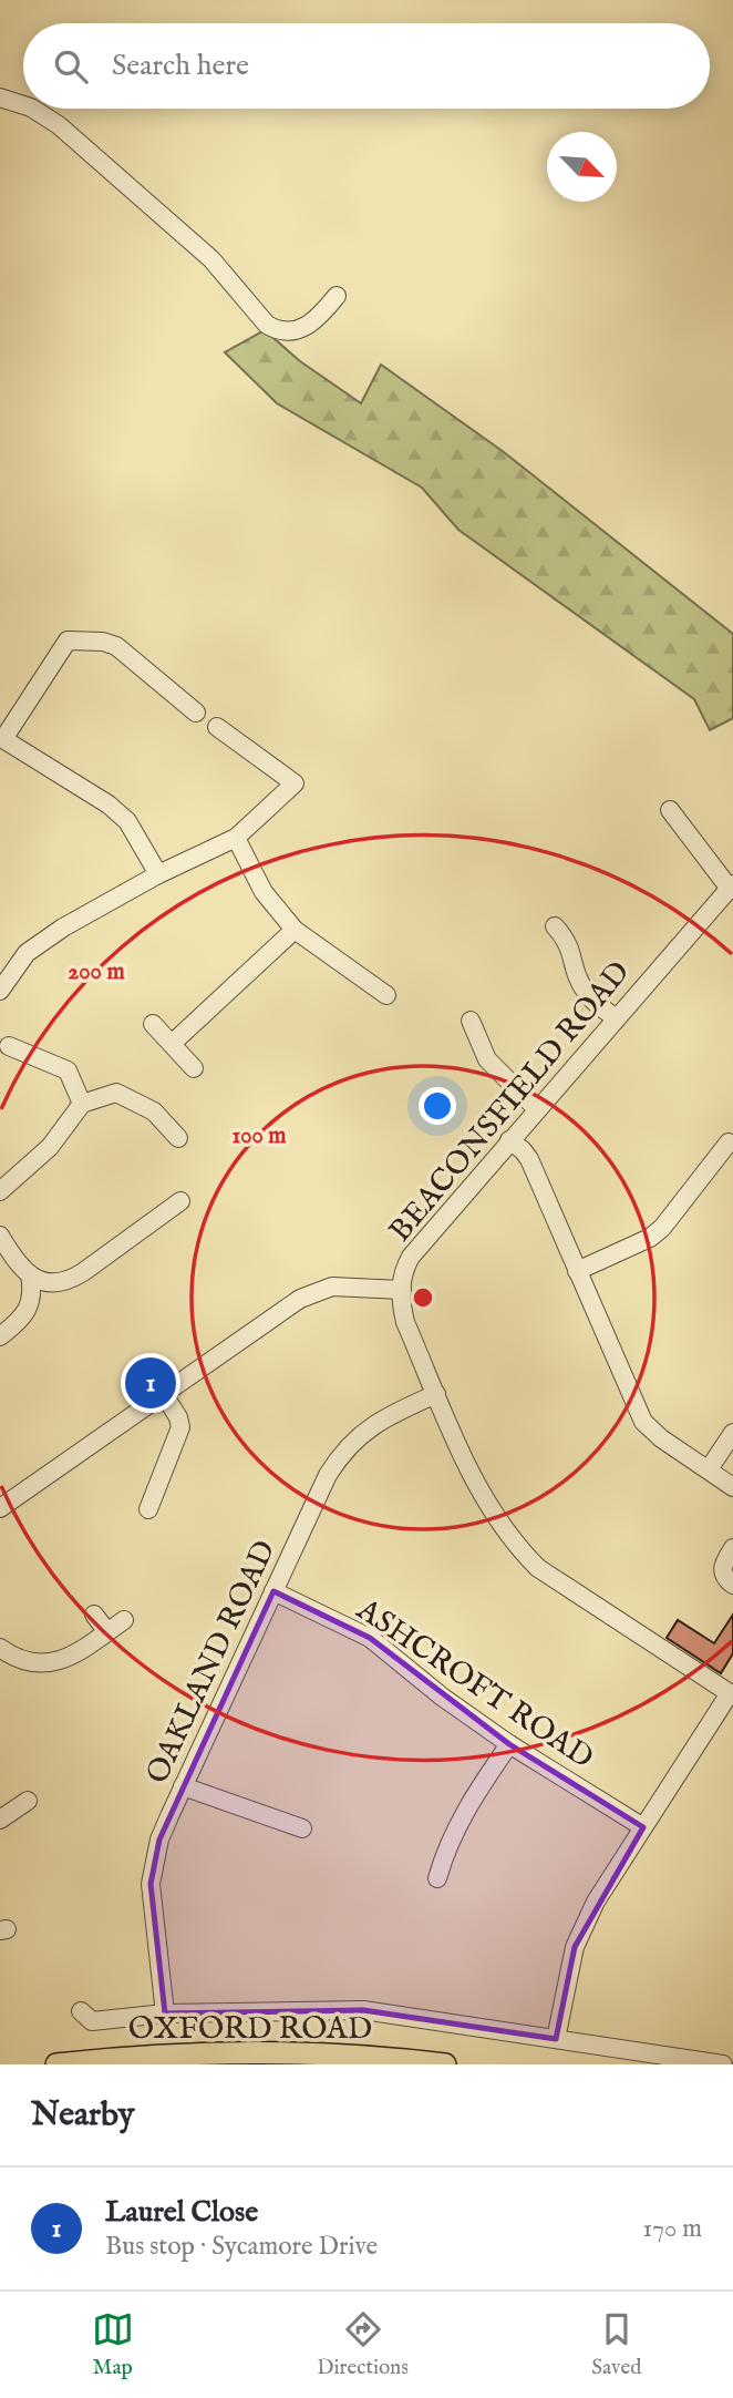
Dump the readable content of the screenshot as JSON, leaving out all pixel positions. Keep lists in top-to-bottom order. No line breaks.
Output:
{"streets":{"main road":["OXFORD ROAD"],"street":["BEACONSFIELD ROAD","OAKLAND ROAD","ASHCROFT ROAD"]},"crossings":[["BEACONSFIELD ROAD","OAKLAND ROAD"],["OAKLAND ROAD","ASHCROFT ROAD"]],"north":"bottom right","page":{"search":"Search here","pins":"1","heading":"Nearby","list":[{"mark":"1","name":"Laurel Close","note":"Bus stop · Sycamore Drive","value":"170 m"}],"nav":["Map","Directions","Saved"]},"rings":["200 m","100 m"]}
